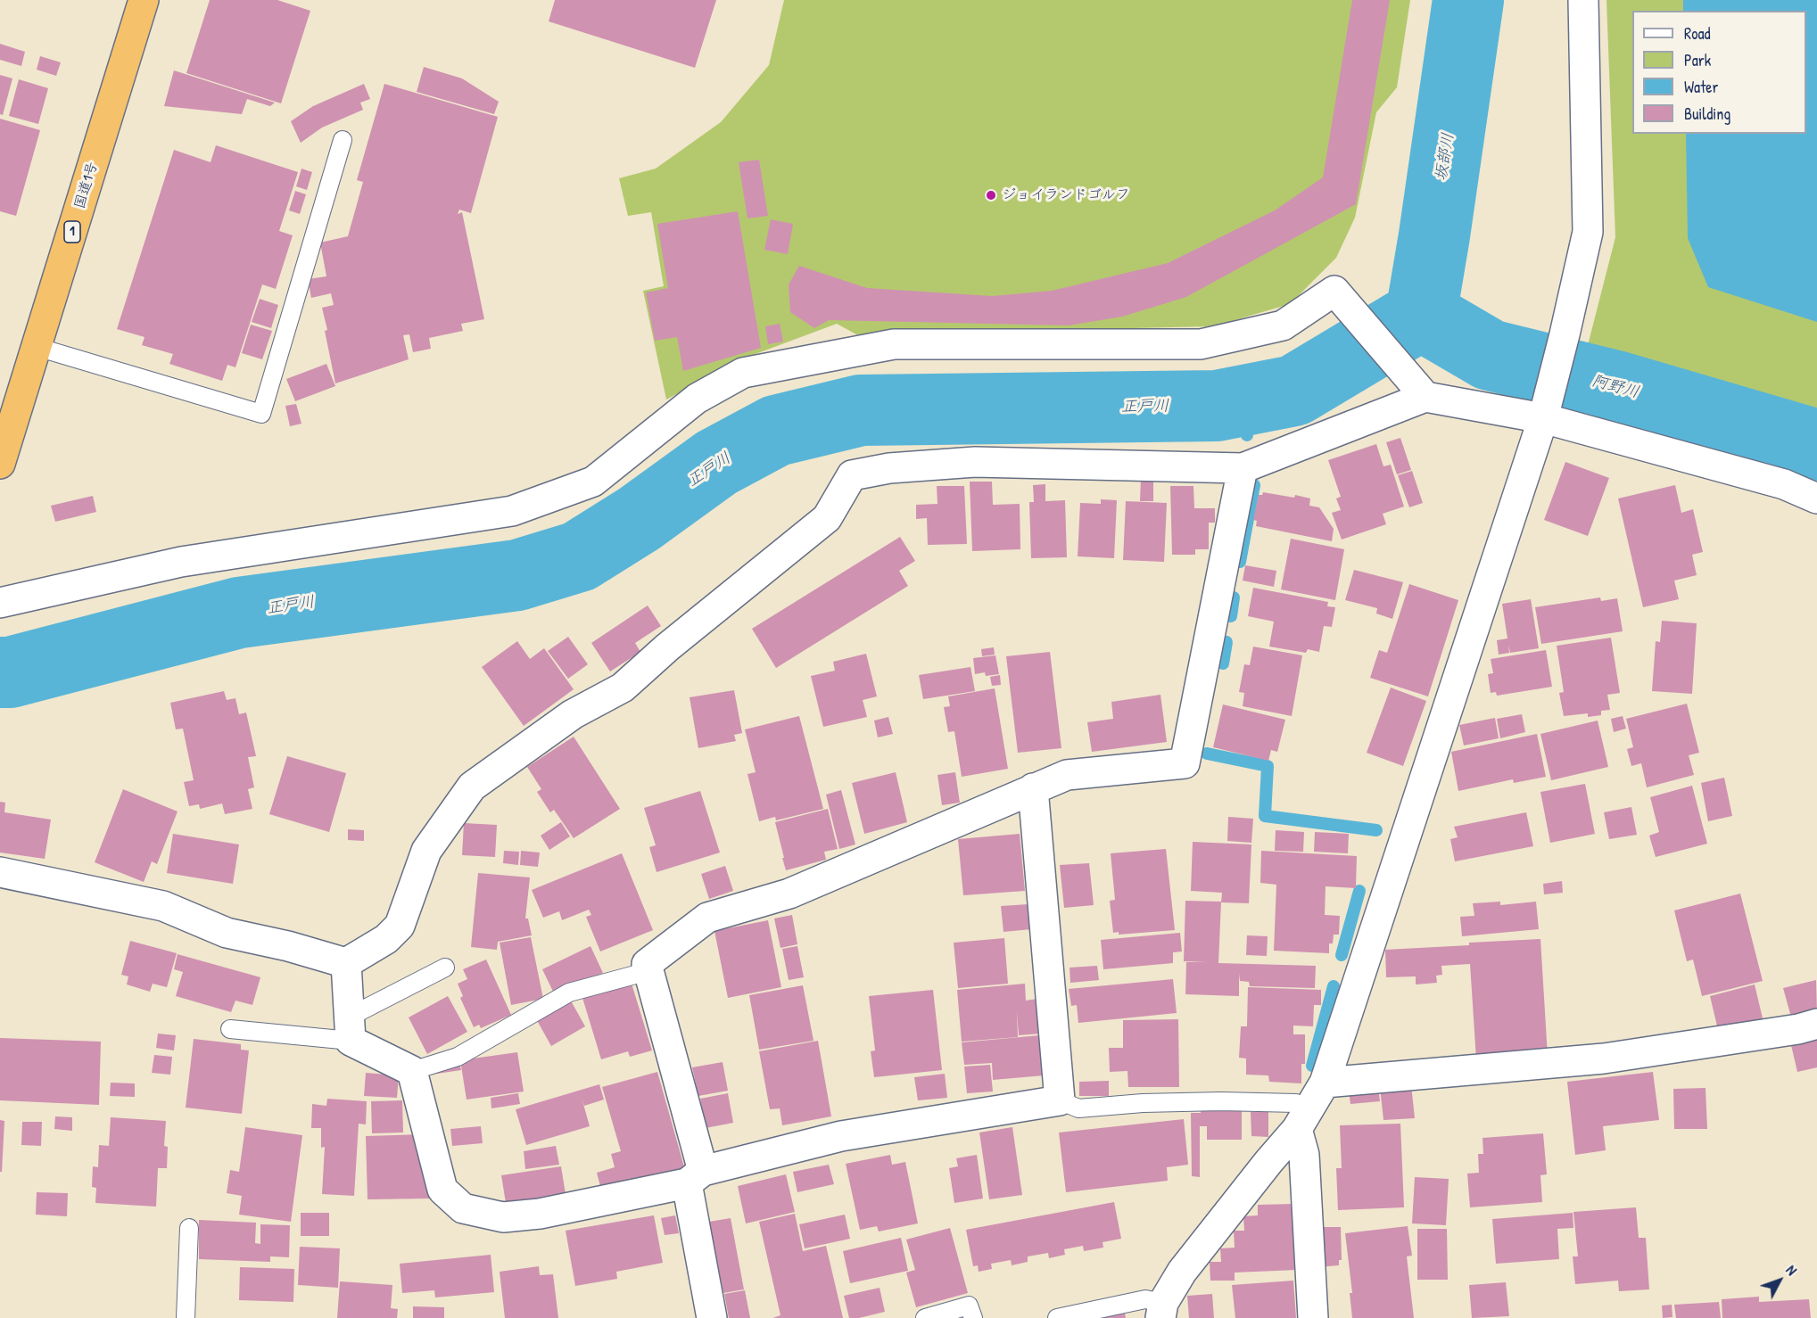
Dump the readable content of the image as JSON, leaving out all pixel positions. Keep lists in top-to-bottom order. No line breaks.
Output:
{"streets":{"highway":["国道1号","1"]},"water":["坂部川","阿野川","正戸川"],"places":["ジョイランドゴルフ"],"legend":["Road","Park","Water","Building"],"north":"top right"}
